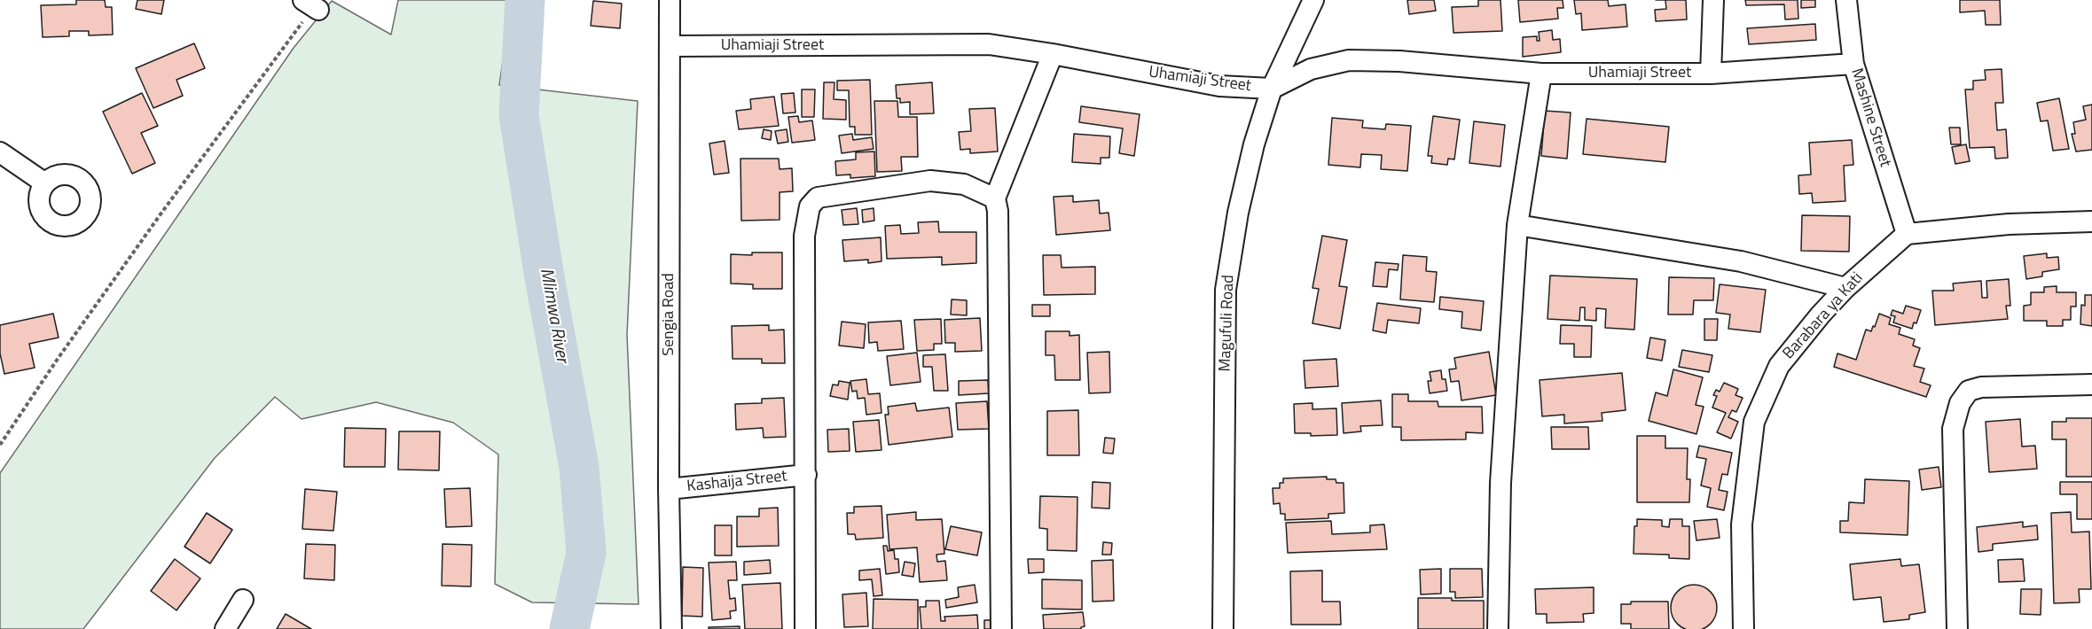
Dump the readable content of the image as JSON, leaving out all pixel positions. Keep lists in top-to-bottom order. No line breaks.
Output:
{"streets":{"street":["Uhamiaji Street","Mashine Street","Sengia Road","Barabara ya Kati","Magufuli Road","Kashaija Street"]},"crossings":[["Uhamiaji Street","Mashine Street"],["Uhamiaji Street","Sengia Road"],["Uhamiaji Street","Magufuli Road"],["Mashine Street","Barabara ya Kati"],["Sengia Road","Kashaija Street"]],"water":["Mlimwa River"]}
